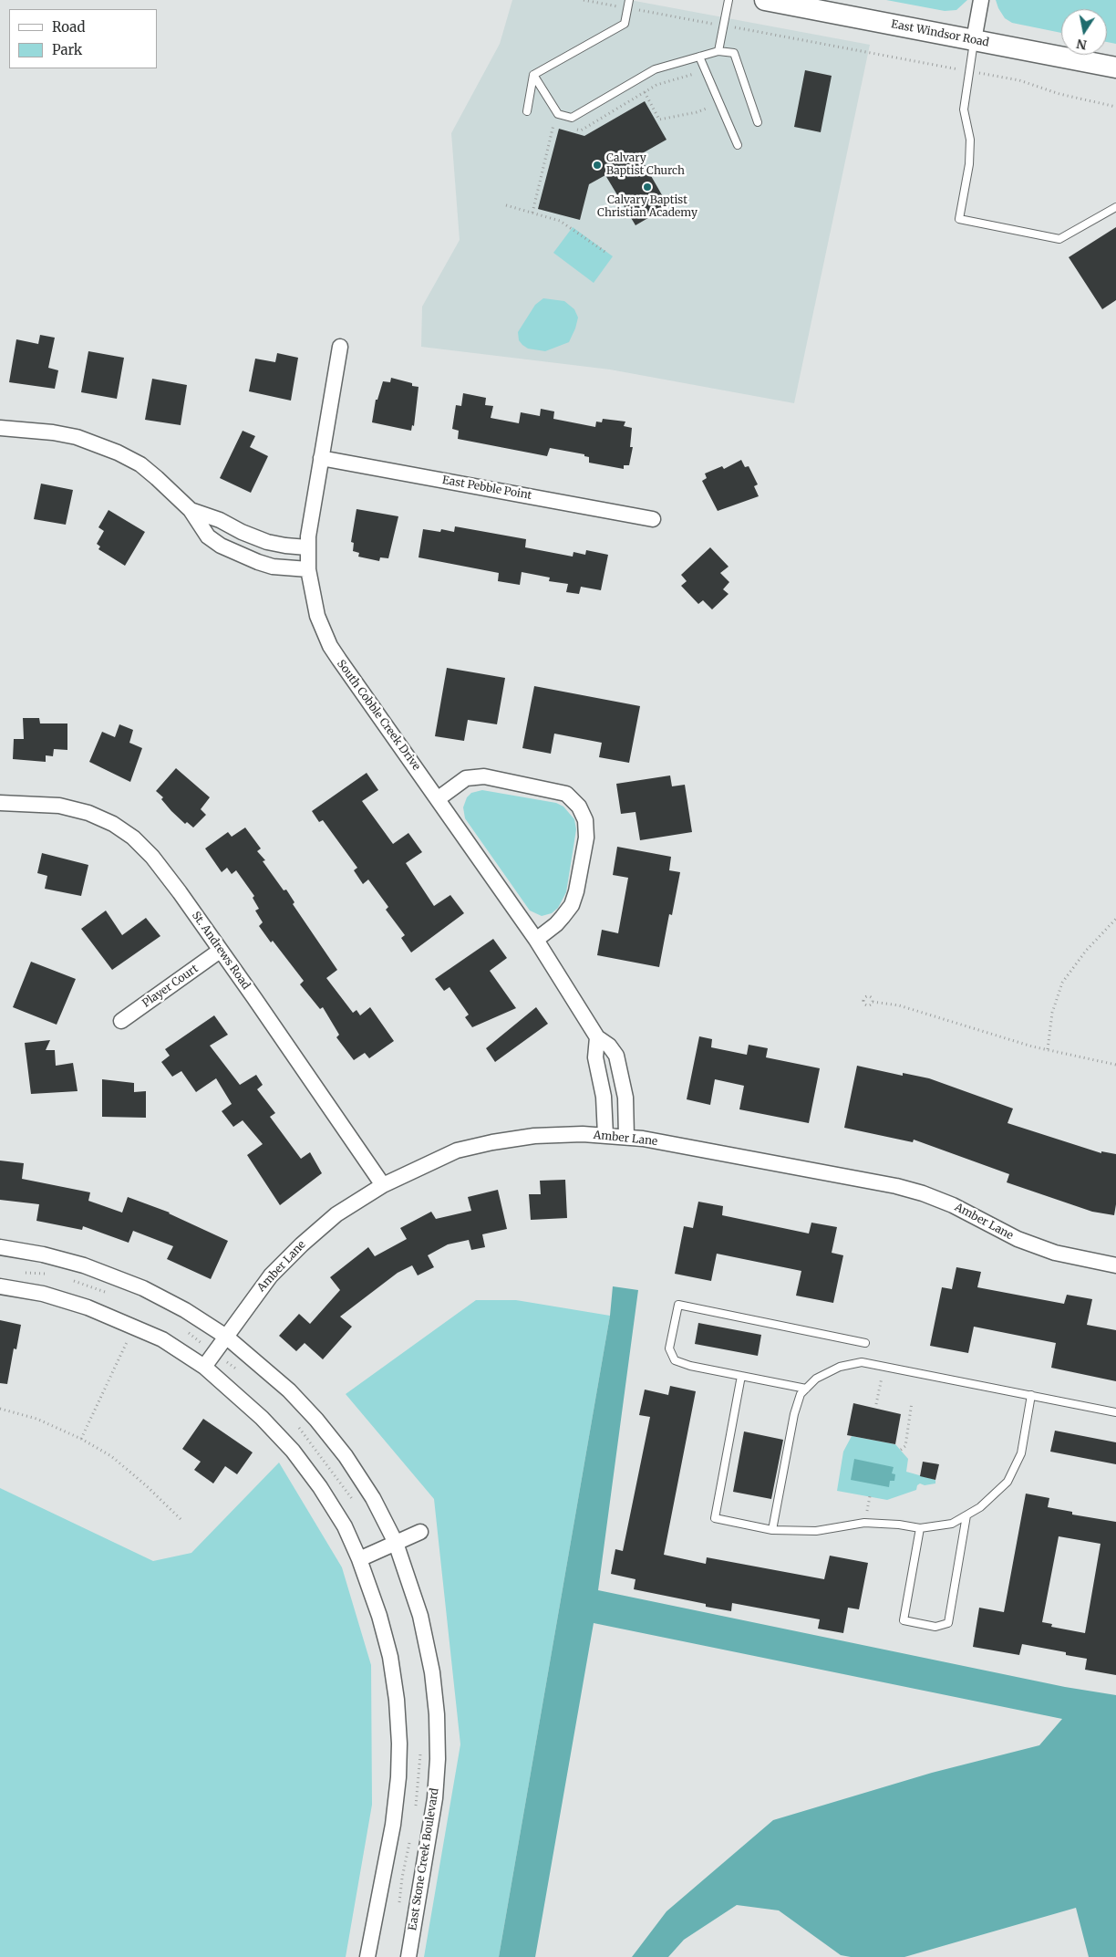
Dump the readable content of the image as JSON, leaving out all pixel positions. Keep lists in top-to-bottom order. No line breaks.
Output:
{"streets":{"main road":["East Windsor Road"],"street":["East Pebble Point","South Cobble Creek Drive","St. Andrews Road","Player Court","Amber Lane","East Stone Creek Boulevard"]},"crossings":[["East Pebble Point","South Cobble Creek Drive"],["South Cobble Creek Drive","Amber Lane"],["St. Andrews Road","Player Court"],["St. Andrews Road","Amber Lane"],["Amber Lane","East Stone Creek Boulevard"]],"places":["Calvary Baptist Church","Calvary Baptist Christian Academy"],"legend":["Road","Park"],"north":"bottom"}
